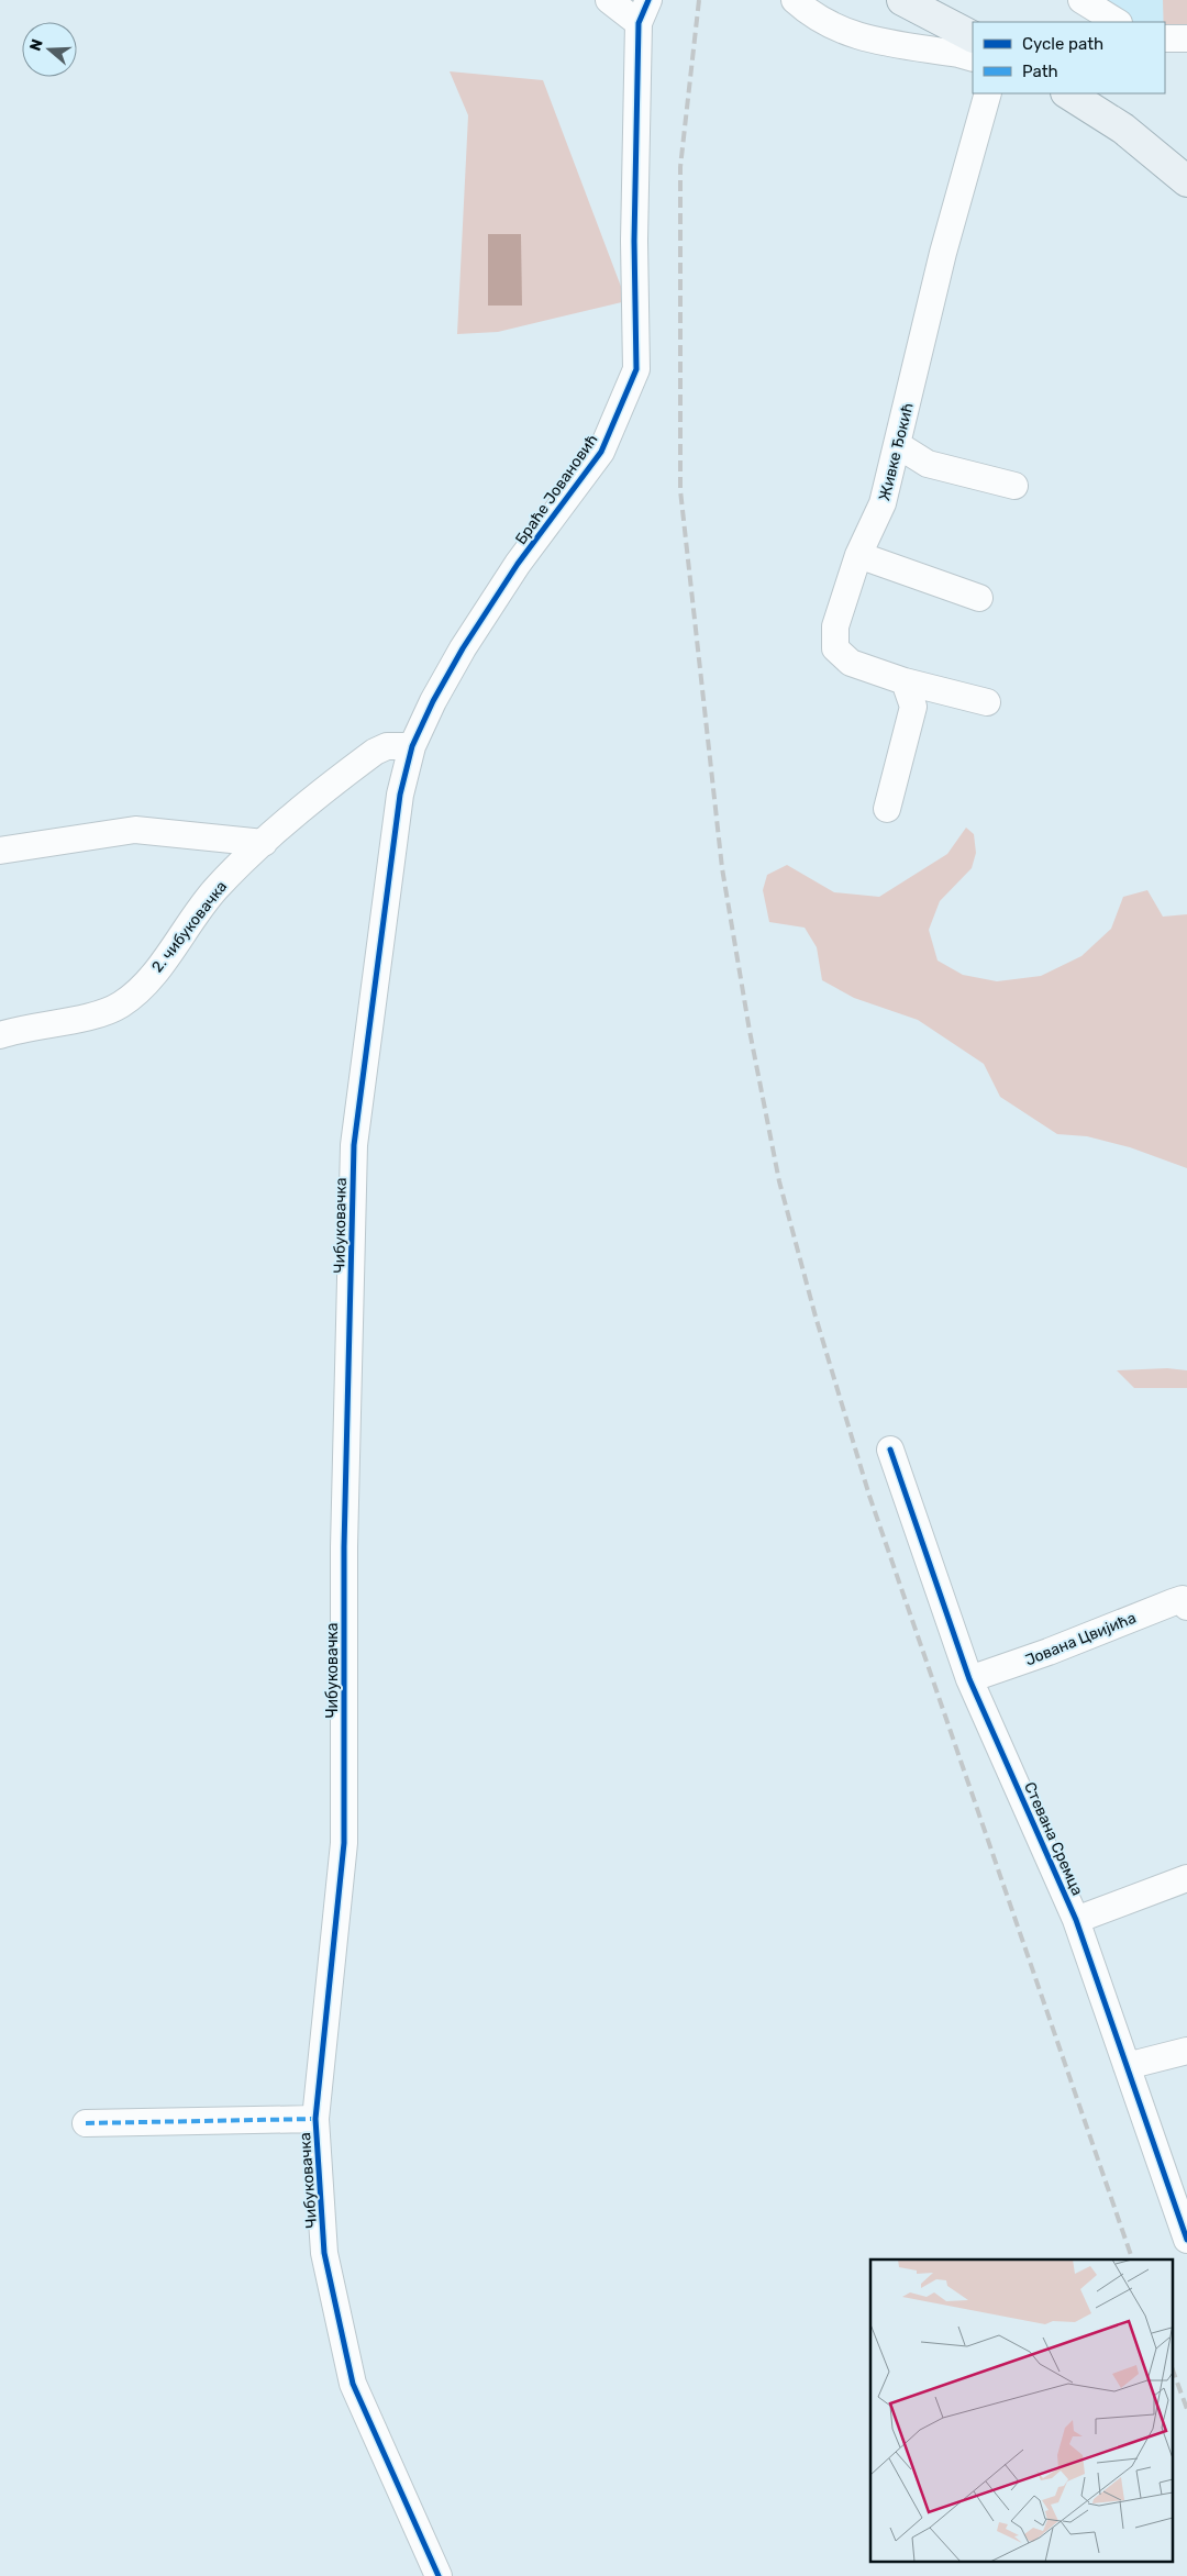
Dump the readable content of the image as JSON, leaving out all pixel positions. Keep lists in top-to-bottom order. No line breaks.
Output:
{"streets":{"street":["Живке Ђокић","Браће Јовановић","2. чибуковачка","Чибуковачка","Јована Цвијића","Стевана Сремца"]},"crossings":[["Браће Јовановић","2. чибуковачка"],["Браће Јовановић","Чибуковачка"],["2. чибуковачка","Чибуковачка"],["Јована Цвијића","Стевана Сремца"]],"legend":["Cycle path","Path"],"north":"left"}
